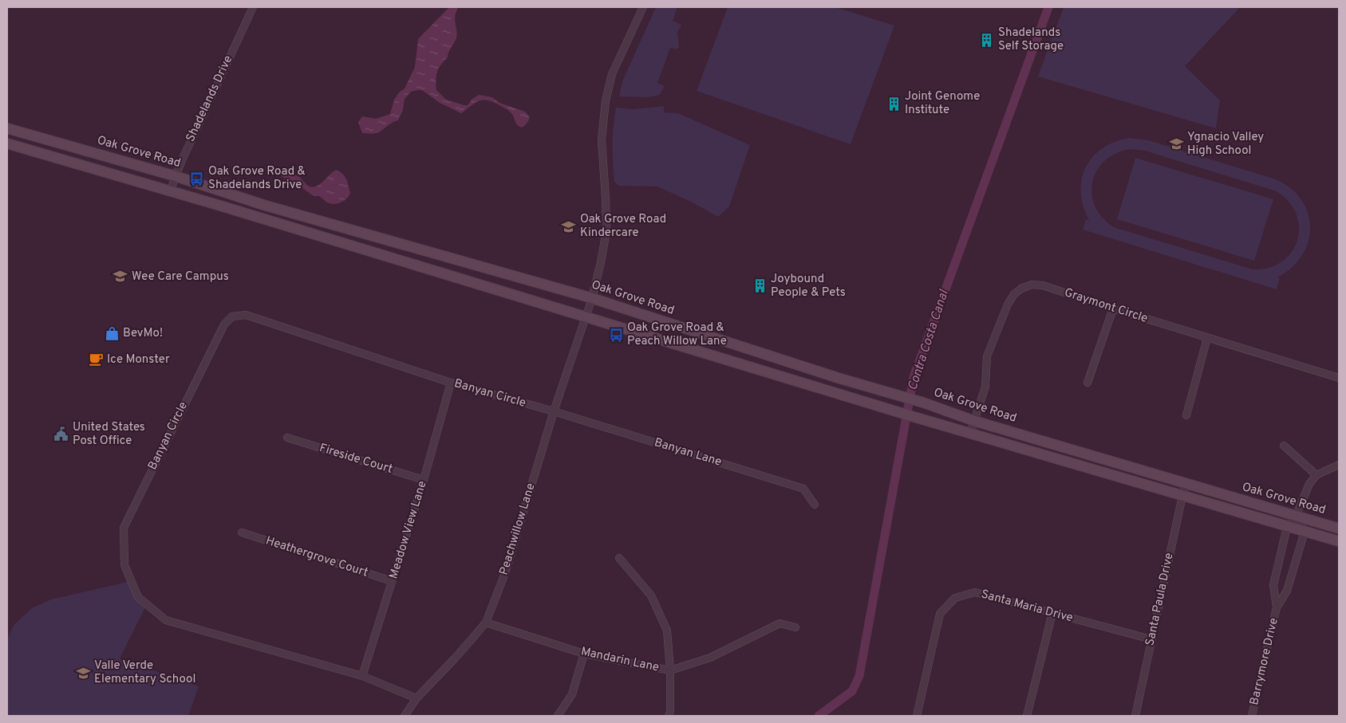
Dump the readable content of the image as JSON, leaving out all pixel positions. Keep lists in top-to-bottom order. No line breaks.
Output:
{"streets":{"main road":["Oak Grove Road"],"street":["Shadelands Drive","Graymont Circle","Banyan Circle","Banyan Lane","Fireside Court","Peachwillow Lane","Meadow View Lane","Heathergrove Court","Santa Paula Drive","Santa Maria Drive","Mandarin Lane","Barrymore Drive"]},"crossings":[["Shadelands Drive","Oak Grove Road"],["Oak Grove Road","Graymont Circle"],["Oak Grove Road","Peachwillow Lane"],["Oak Grove Road","Santa Paula Drive"],["Oak Grove Road","Barrymore Drive"],["Banyan Circle","Banyan Lane"],["Banyan Circle","Peachwillow Lane"],["Banyan Circle","Meadow View Lane"],["Banyan Lane","Peachwillow Lane"],["Fireside Court","Meadow View Lane"],["Peachwillow Lane","Mandarin Lane"],["Meadow View Lane","Heathergrove Court"],["Santa Paula Drive","Santa Maria Drive"]],"water":["Contra Costa Canal"],"places":{"building":["Shadelands Self Storage","Joint Genome Institute","Joybound People & Pets"],"school or university":["Ygnacio Valley High School","Oak Grove Road Kindercare","Wee Care Campus","Valle Verde Elementary School"],"bus stop":["Oak Grove Road & Shadelands Drive","Oak Grove Road & Peach Willow Lane"],"shop":["BevMo!"],"cafe":["Ice Monster"],"public building":["United States Post Office"]}}
